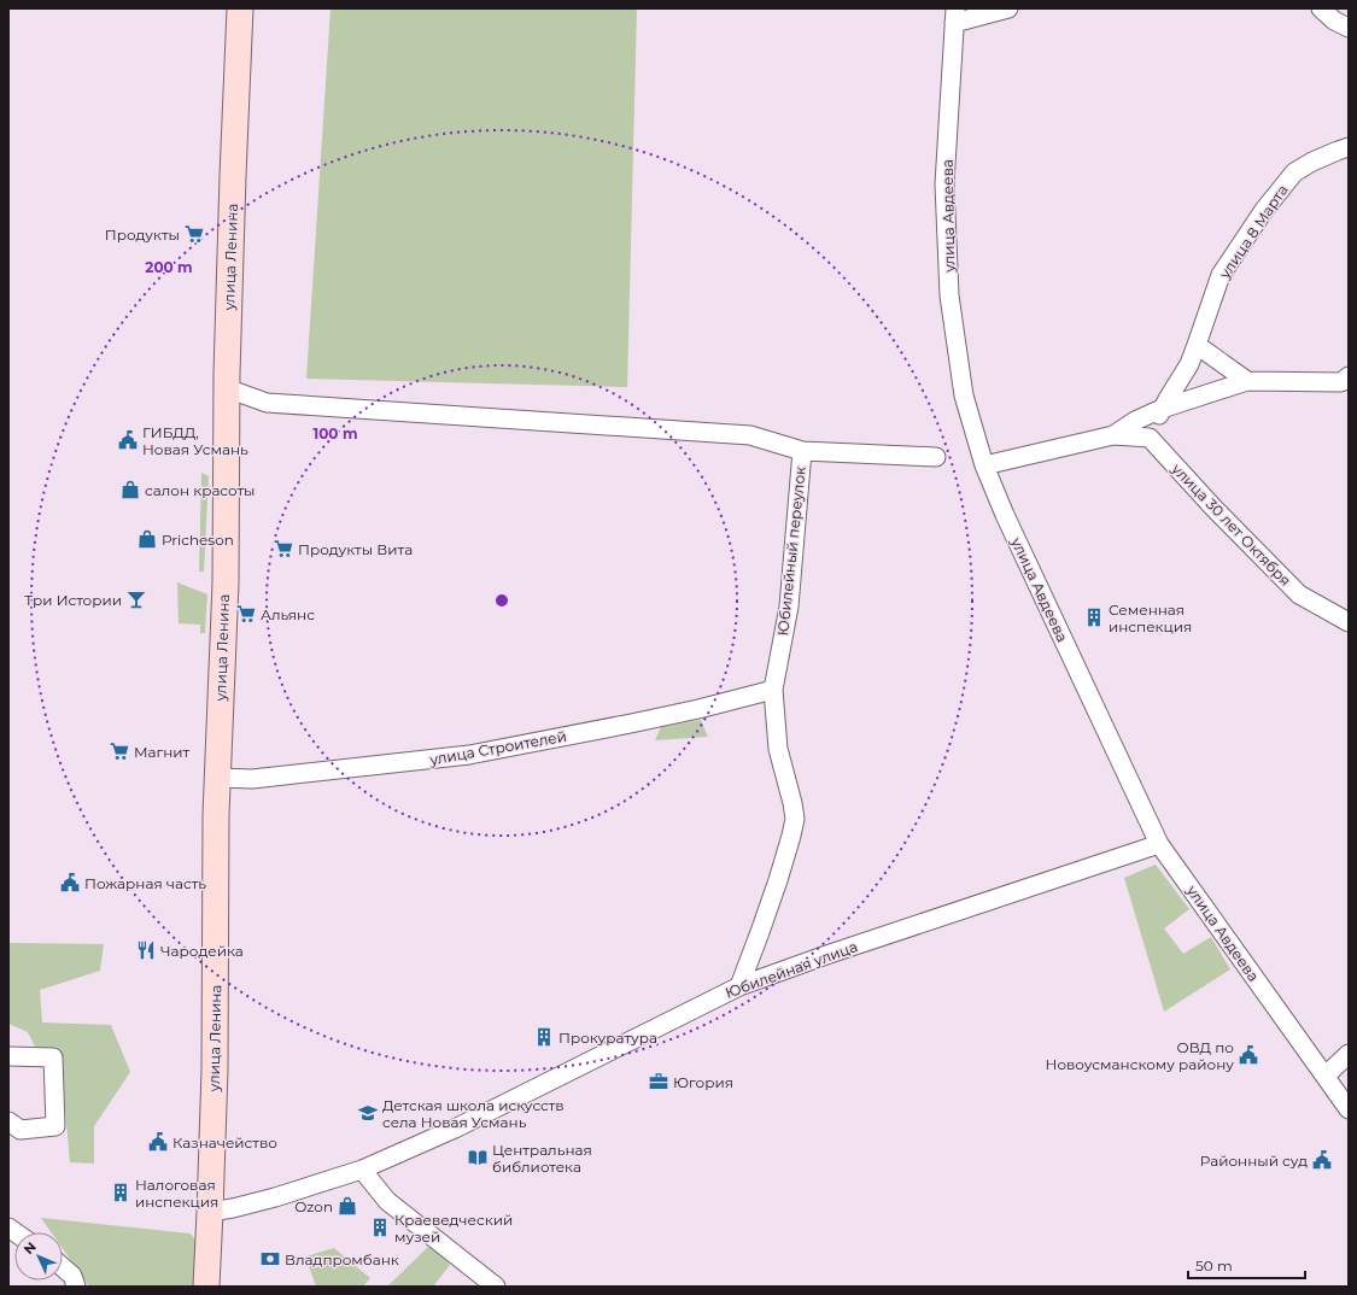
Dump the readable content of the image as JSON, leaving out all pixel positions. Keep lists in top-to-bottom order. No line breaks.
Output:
{"streets":{"main road":["улица Ленина"],"street":["улица Авдеева","улица 8 Марта","улица 30 лет Октября","Юбилейный переулок","улица Строителей","Юбилейная улица"]},"crossings":[["улица Авдеева","Юбилейная улица"],["улица 8 Марта","улица 30 лет Октября"],["улица Ленина","улица Строителей"],["улица Ленина","Юбилейная улица"],["Юбилейный переулок","улица Строителей"],["Юбилейный переулок","Юбилейная улица"]],"places":{"supermarket":["Продукты","Продукты Вита","Альянс","Магнит"],"public building":["ГИБДД, Новая Усмань","Пожарная часть","ОВД по Новоусманскому району","Казначейство","Районный суд"],"shop":["салон красоты","Pricheson","Ozon"],"bar":["Три Истории"],"building":["Семенная инспекция","Прокуратура","Налоговая инспекция","Краеведческий музей"],"restaurant":["Чародейка"],"office":["Югория"],"school or university":["Детская школа искусств села Новая Усмань"],"library":["Центральная библиотека"],"bank":["Владпромбанк"]},"scale_bar":"50 m","north":"top left","rings":["200 m","100 m"]}
